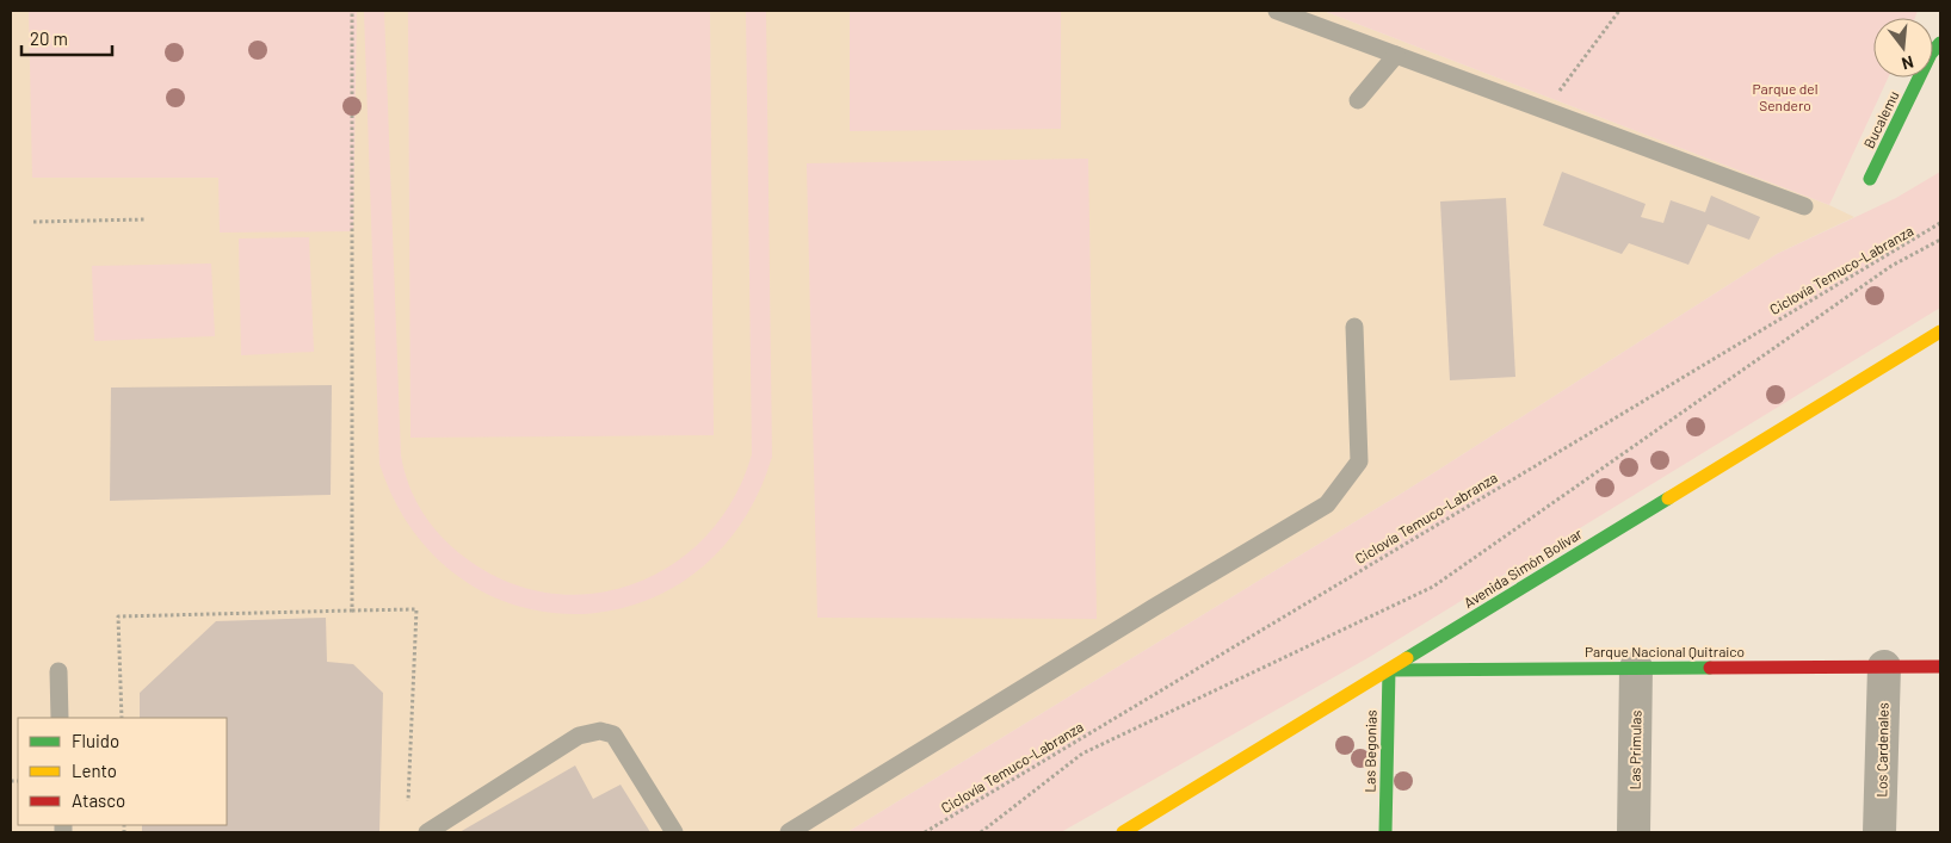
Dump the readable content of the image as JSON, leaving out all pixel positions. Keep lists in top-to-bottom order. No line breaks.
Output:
{"streets":{"street":["Bucalemu","Avenida Simón Bolívar","Parque Nacional Quitraico","Las Primulas","Los Cardenales","Las Begonias"],"path":["Ciclovía Temuco-Labranza"]},"crossings":[["Avenida Simón Bolívar","Parque Nacional Quitraico"],["Avenida Simón Bolívar","Las Begonias"],["Parque Nacional Quitraico","Las Primulas"],["Parque Nacional Quitraico","Los Cardenales"],["Parque Nacional Quitraico","Las Begonias"]],"parks":["Parque del Sendero"],"legend":["Fluido","Lento","Atasco"],"scale_bar":"20 m","north":"bottom"}
